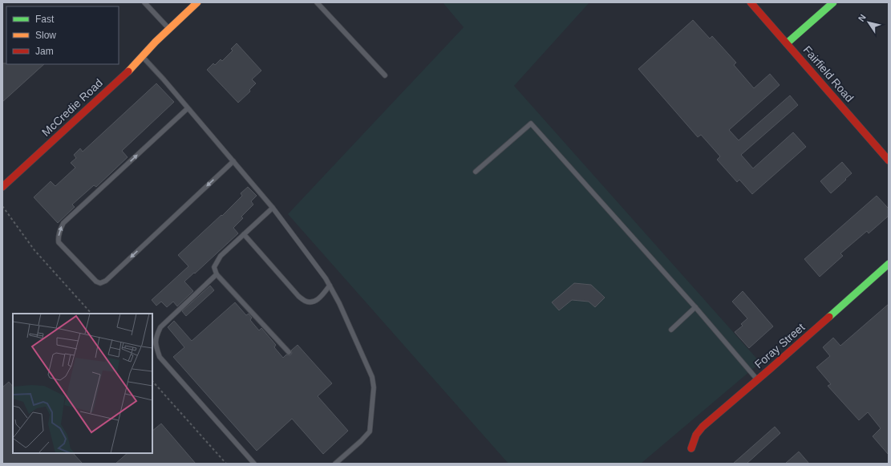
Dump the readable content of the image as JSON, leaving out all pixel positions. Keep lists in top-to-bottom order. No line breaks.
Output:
{"streets":{"street":["Fairfield Road","McCredie Road","Foray Street"]},"legend":["Fast","Slow","Jam"],"north":"top left"}
